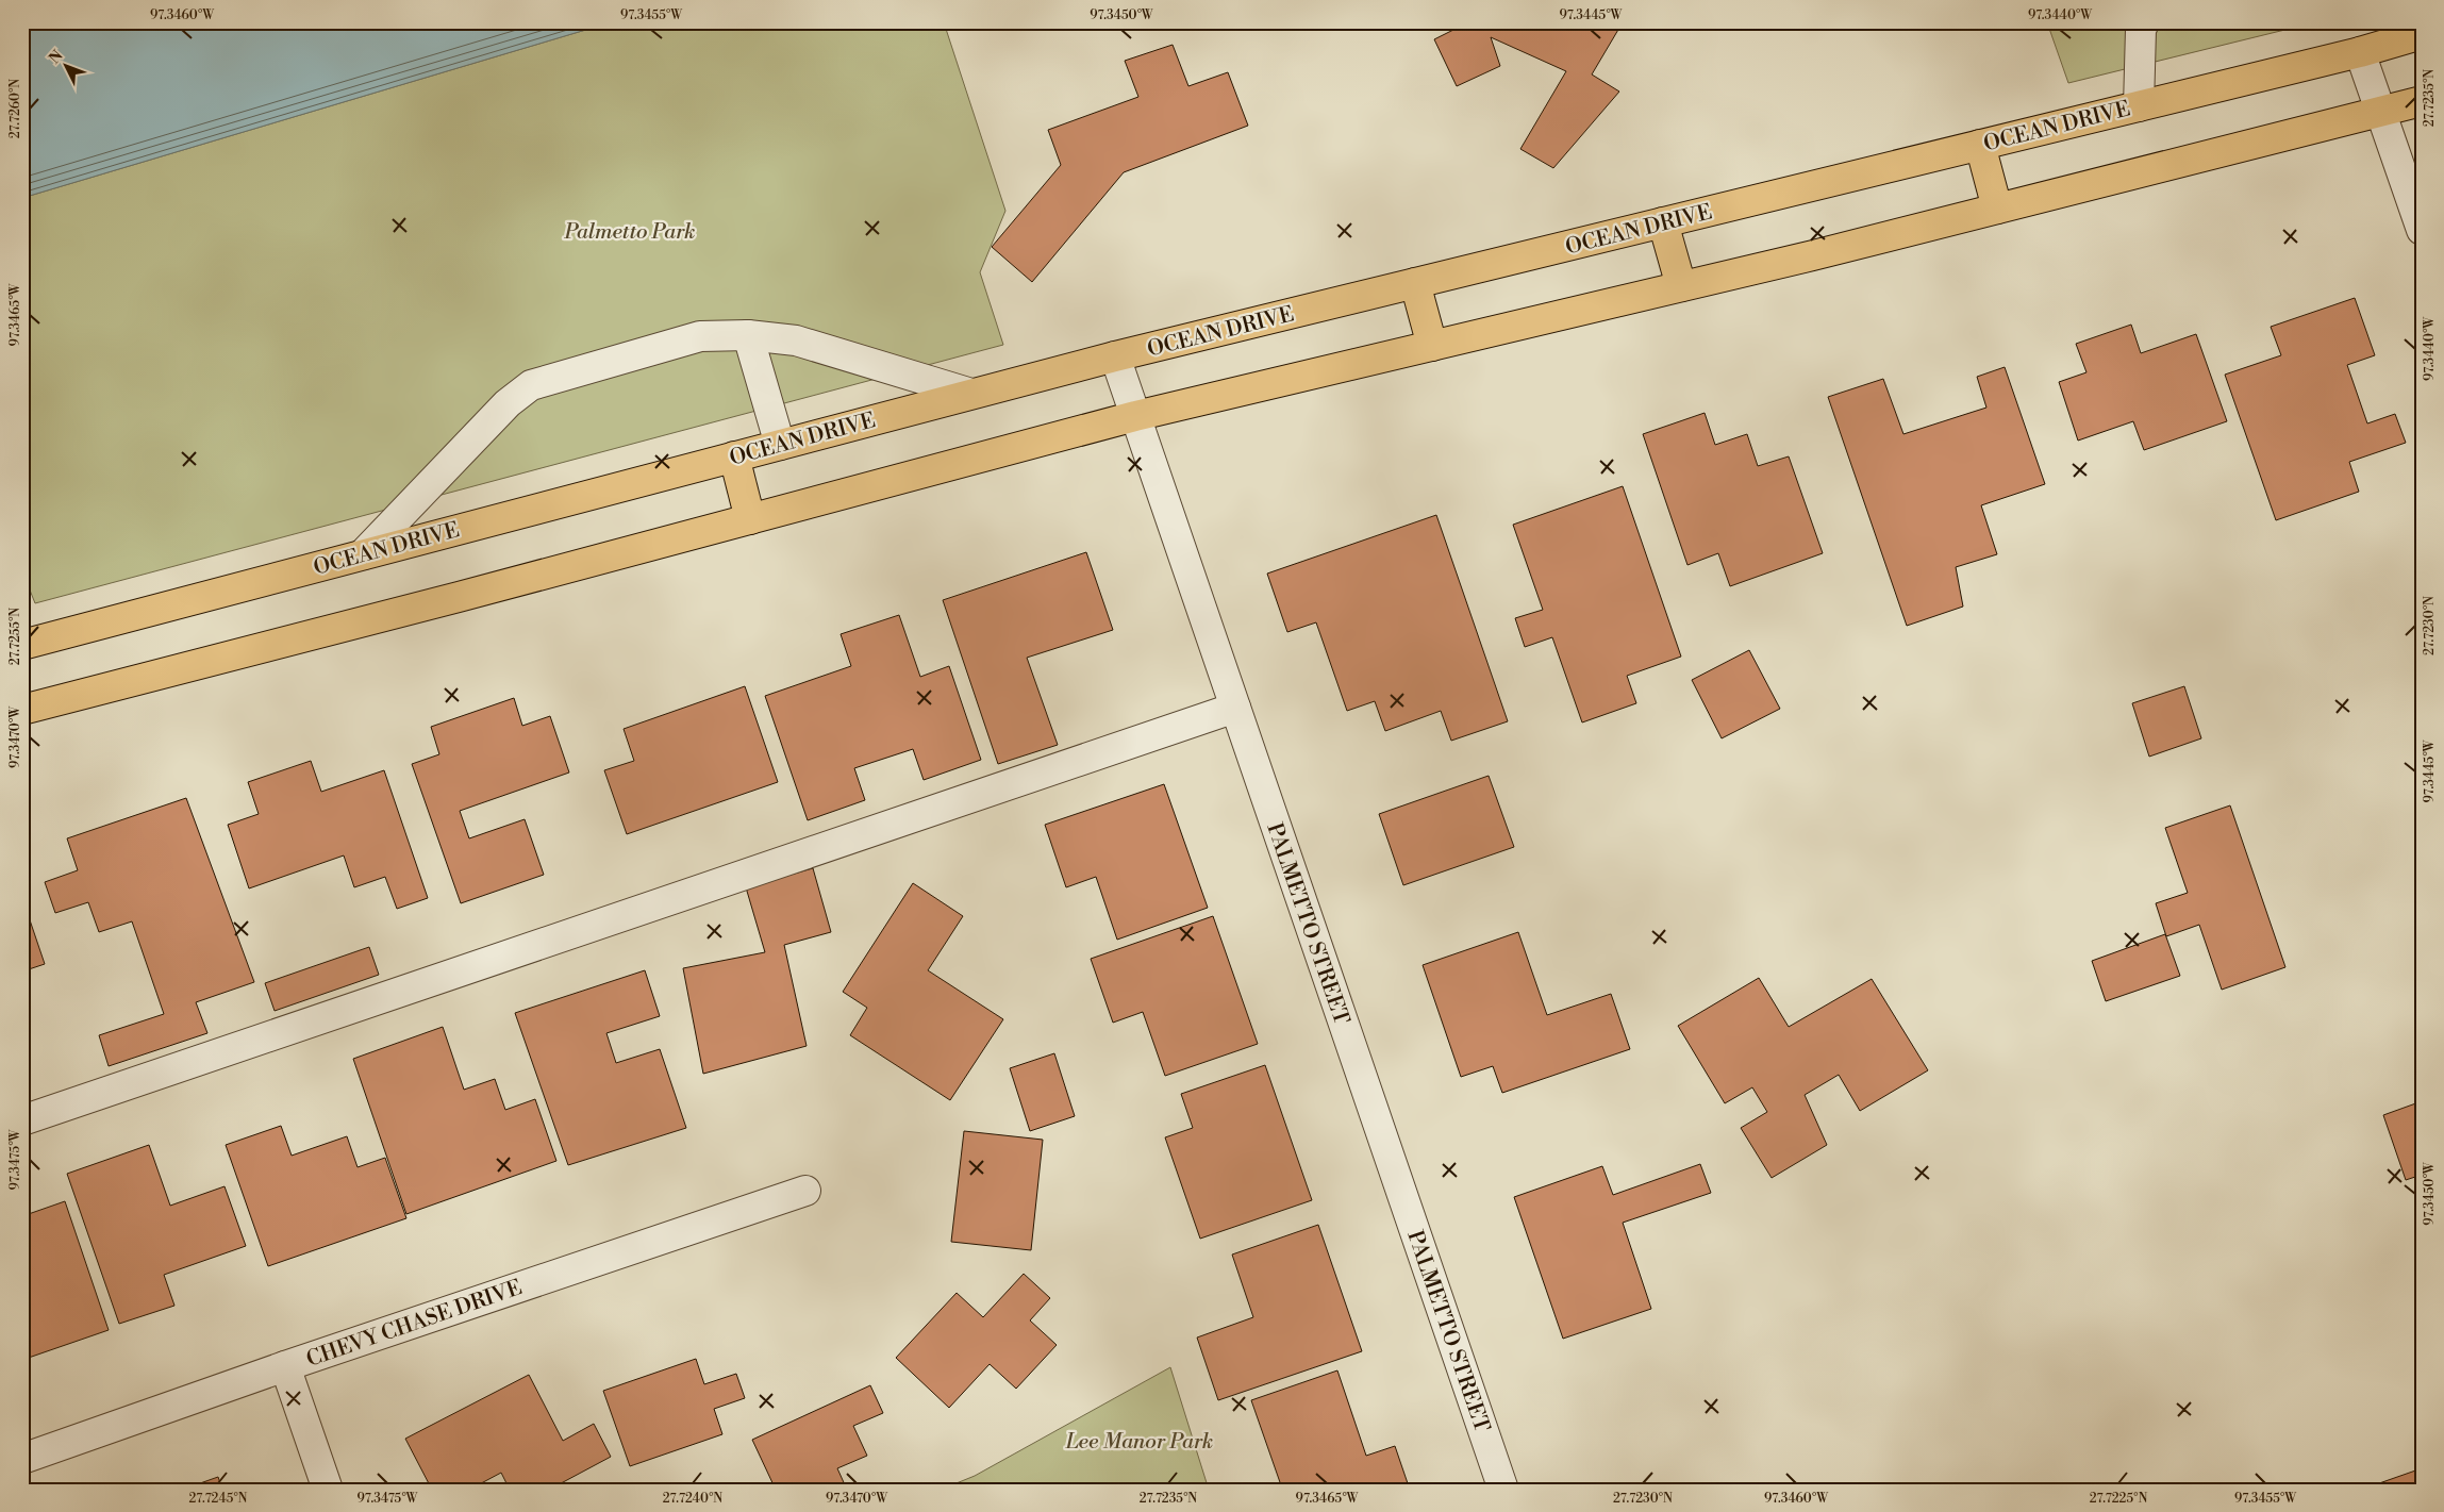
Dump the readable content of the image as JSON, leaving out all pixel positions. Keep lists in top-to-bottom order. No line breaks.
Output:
{"streets":{"main road":["OCEAN DRIVE"],"street":["PALMETTO STREET","CHEVY CHASE DRIVE"]},"crossings":[["OCEAN DRIVE","PALMETTO STREET"]],"parks":["Palmetto Park","Lee Manor Park"],"north":"top left","coordinates":["97.3460°W","97.3455°W","97.3450°W","97.3445°W","97.3440°W","27.7235°N","27.7260°N","97.3465°W","27.7230°N","27.7255°N","97.3470°W","97.3475°W","27.7245°N","27.7240°N","27.7225°N"]}
